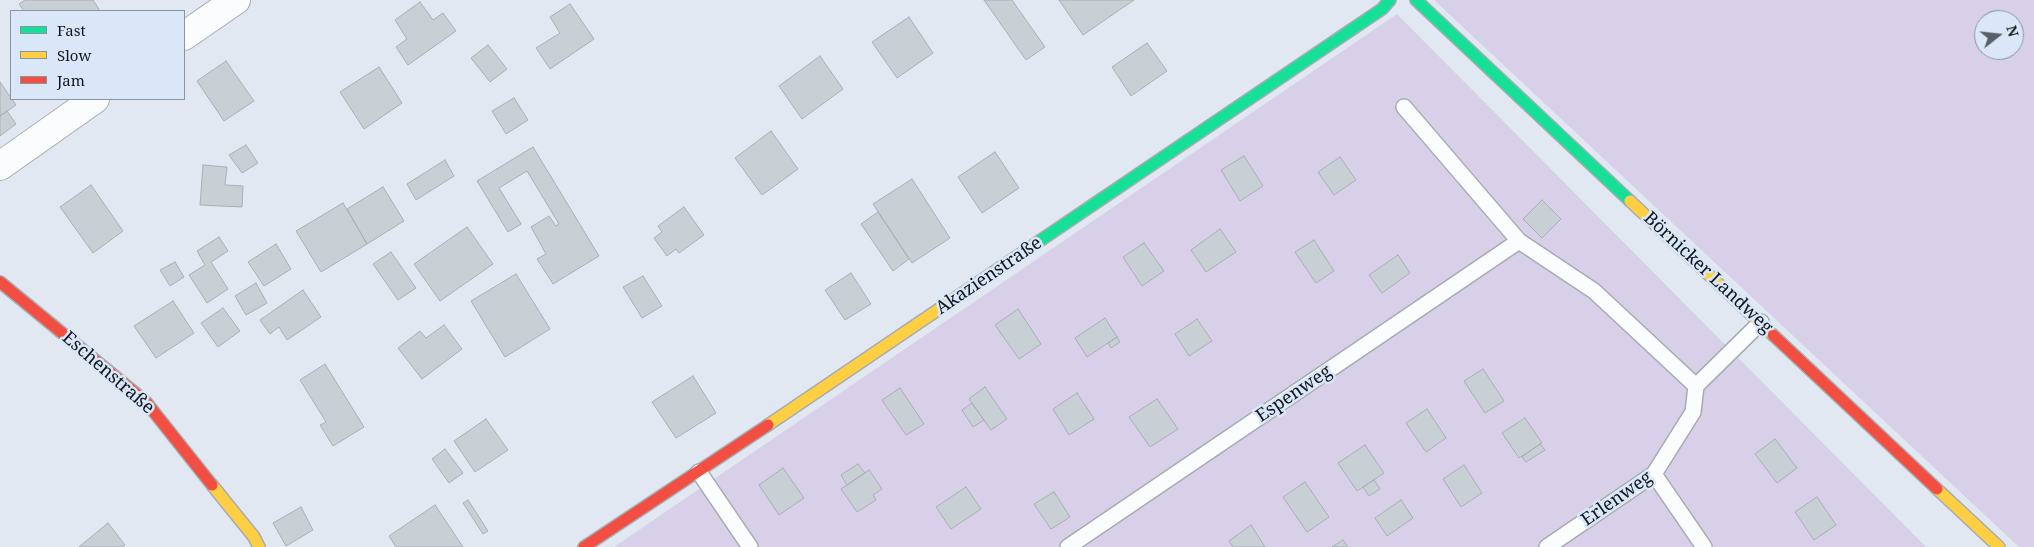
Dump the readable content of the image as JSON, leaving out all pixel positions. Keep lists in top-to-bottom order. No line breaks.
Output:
{"streets":{"street":["Börnicker Landweg","Akazienstraße","Eschenstraße"],"lane":["Espenweg","Erlenweg"]},"legend":["Fast","Slow","Jam"],"north":"right"}
